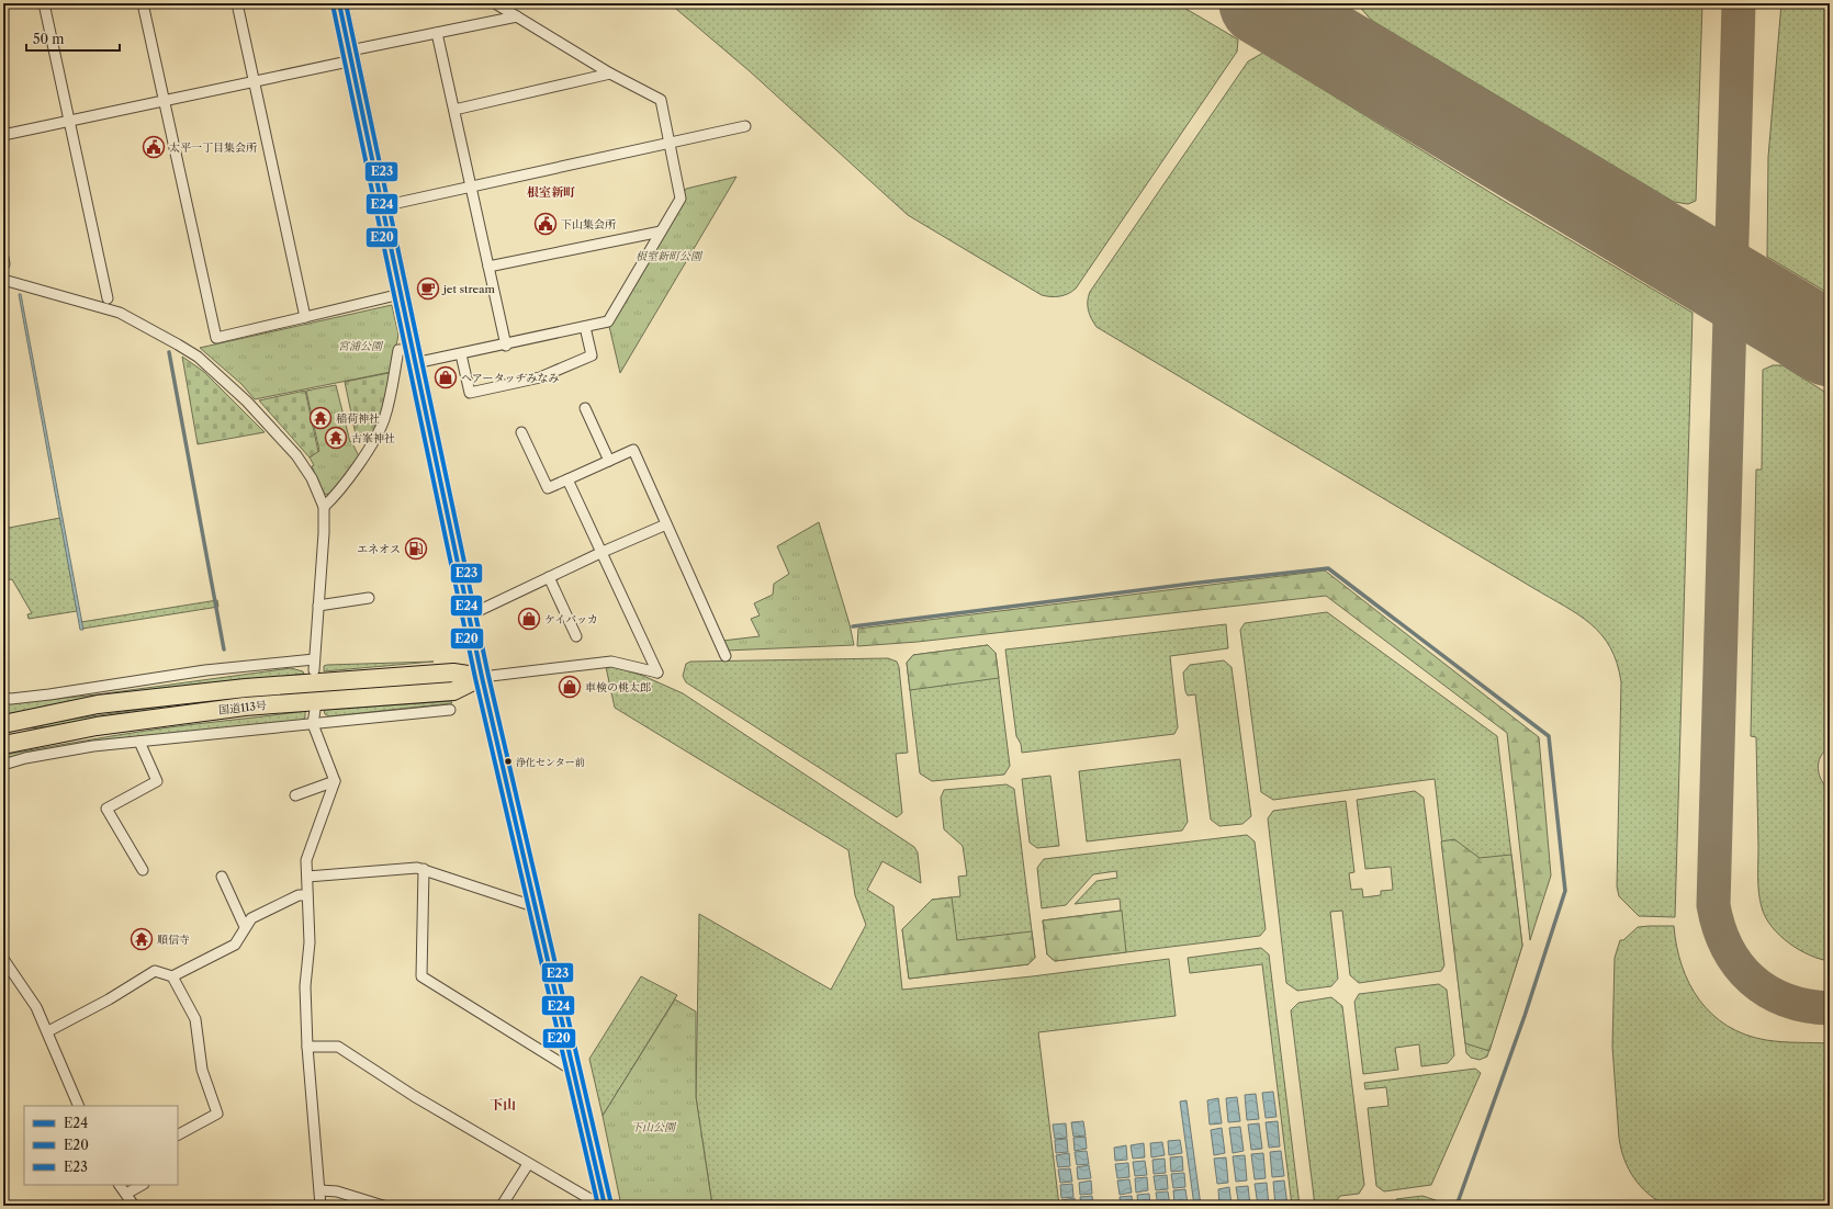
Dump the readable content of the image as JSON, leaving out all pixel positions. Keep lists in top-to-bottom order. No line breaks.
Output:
{"streets":{"highway":["国道113号"]},"districts":["根室新町","下山"],"parks":["根室新町公園","宮浦公園","下山公園"],"places":{"public building":["太平一丁目集会所","下山集会所"],"cafe":["jet stream"],"shop":["ヘアータッチみなみ","ケイバッカ","車検の桃太郎"],"temple":["稲荷神社","古峯神社","順信寺"],"fuel station":["エネオス"],"other":["浄化センター前"]},"lines":["transit line E24","transit line E23","transit line E20"],"legend":["E24","E20","E23"],"scale_bar":"50 m"}
